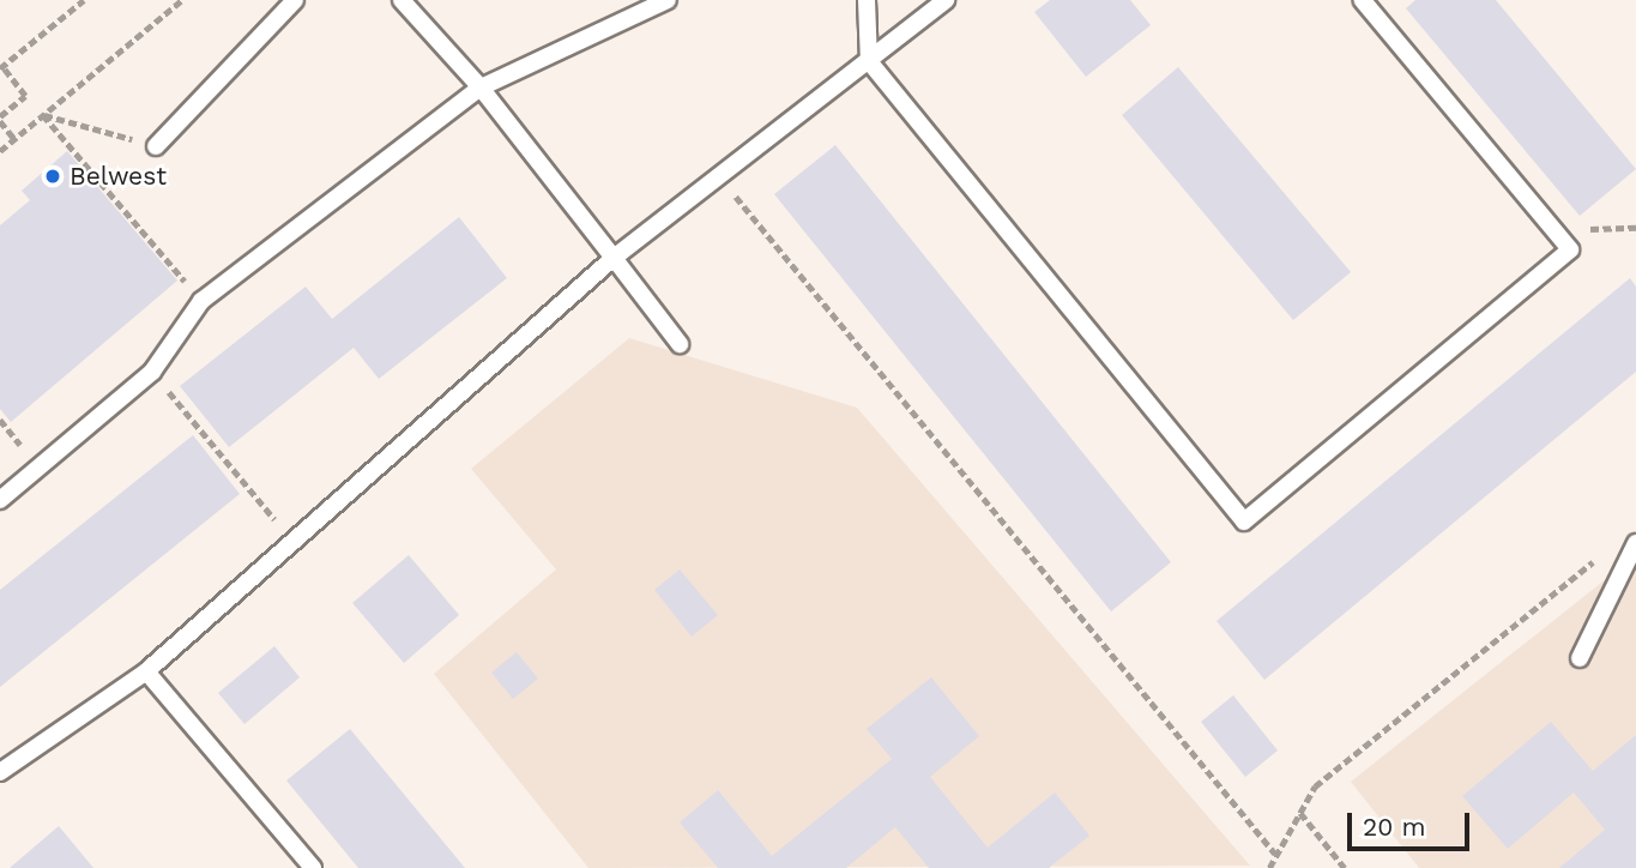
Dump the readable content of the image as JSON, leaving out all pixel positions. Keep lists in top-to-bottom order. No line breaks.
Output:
{"places":["Belwest"],"scale_bar":"20 m"}
